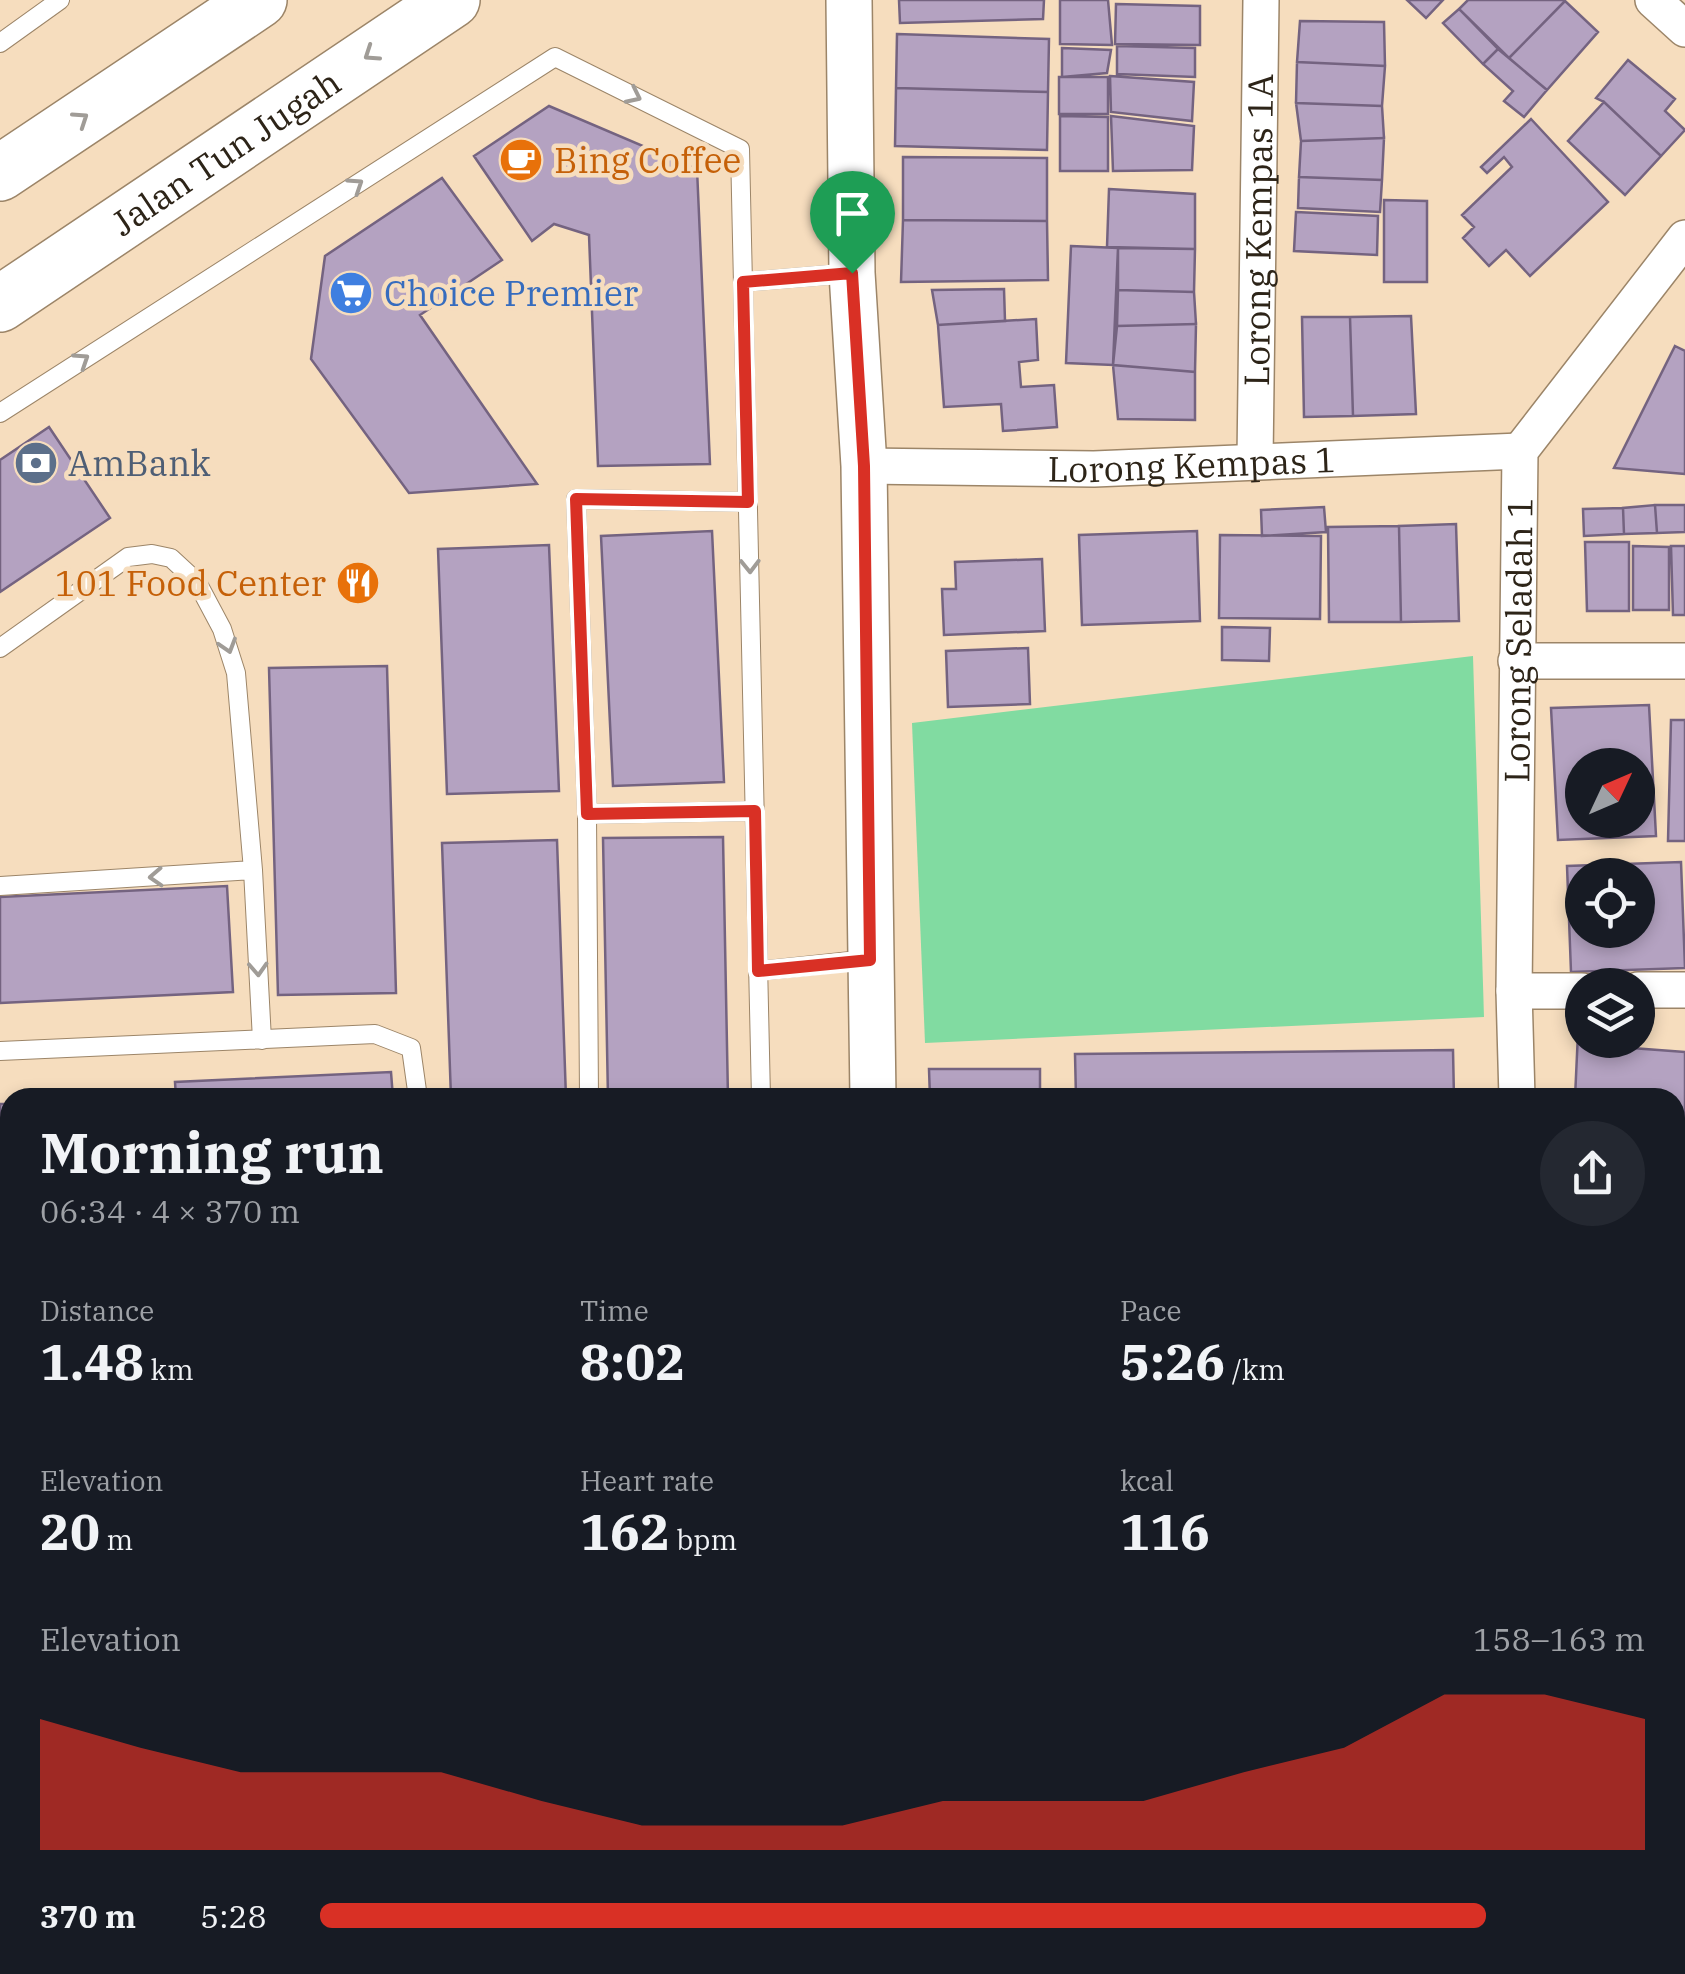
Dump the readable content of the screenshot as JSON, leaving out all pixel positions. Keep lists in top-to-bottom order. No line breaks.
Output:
{"streets":{"highway":["Jalan Tun Jugah"],"street":["Lorong Kempas 1A","Lorong Kempas 1","Lorong Seladah 1"]},"crossings":[["Lorong Kempas 1A","Lorong Kempas 1"],["Lorong Kempas 1","Lorong Seladah 1"]],"places":{"cafe":["Bing Coffee"],"supermarket":["Choice Premier"],"bank":["AmBank"],"restaurant":["101 Food Center"]},"north":"top right","page":{"heading":["Morning run","06:34 · 4 × 370 m"],"stats":[["Distance","1.48 km"],["Time","8:02"],["Pace","5:26 /km"],["Elevation","20 m"],["Heart rate","162 bpm"],["kcal","116"]],"chart":["Elevation","158–163 m"],"list":[{"name":"370 m","note":"5:28"}]}}
